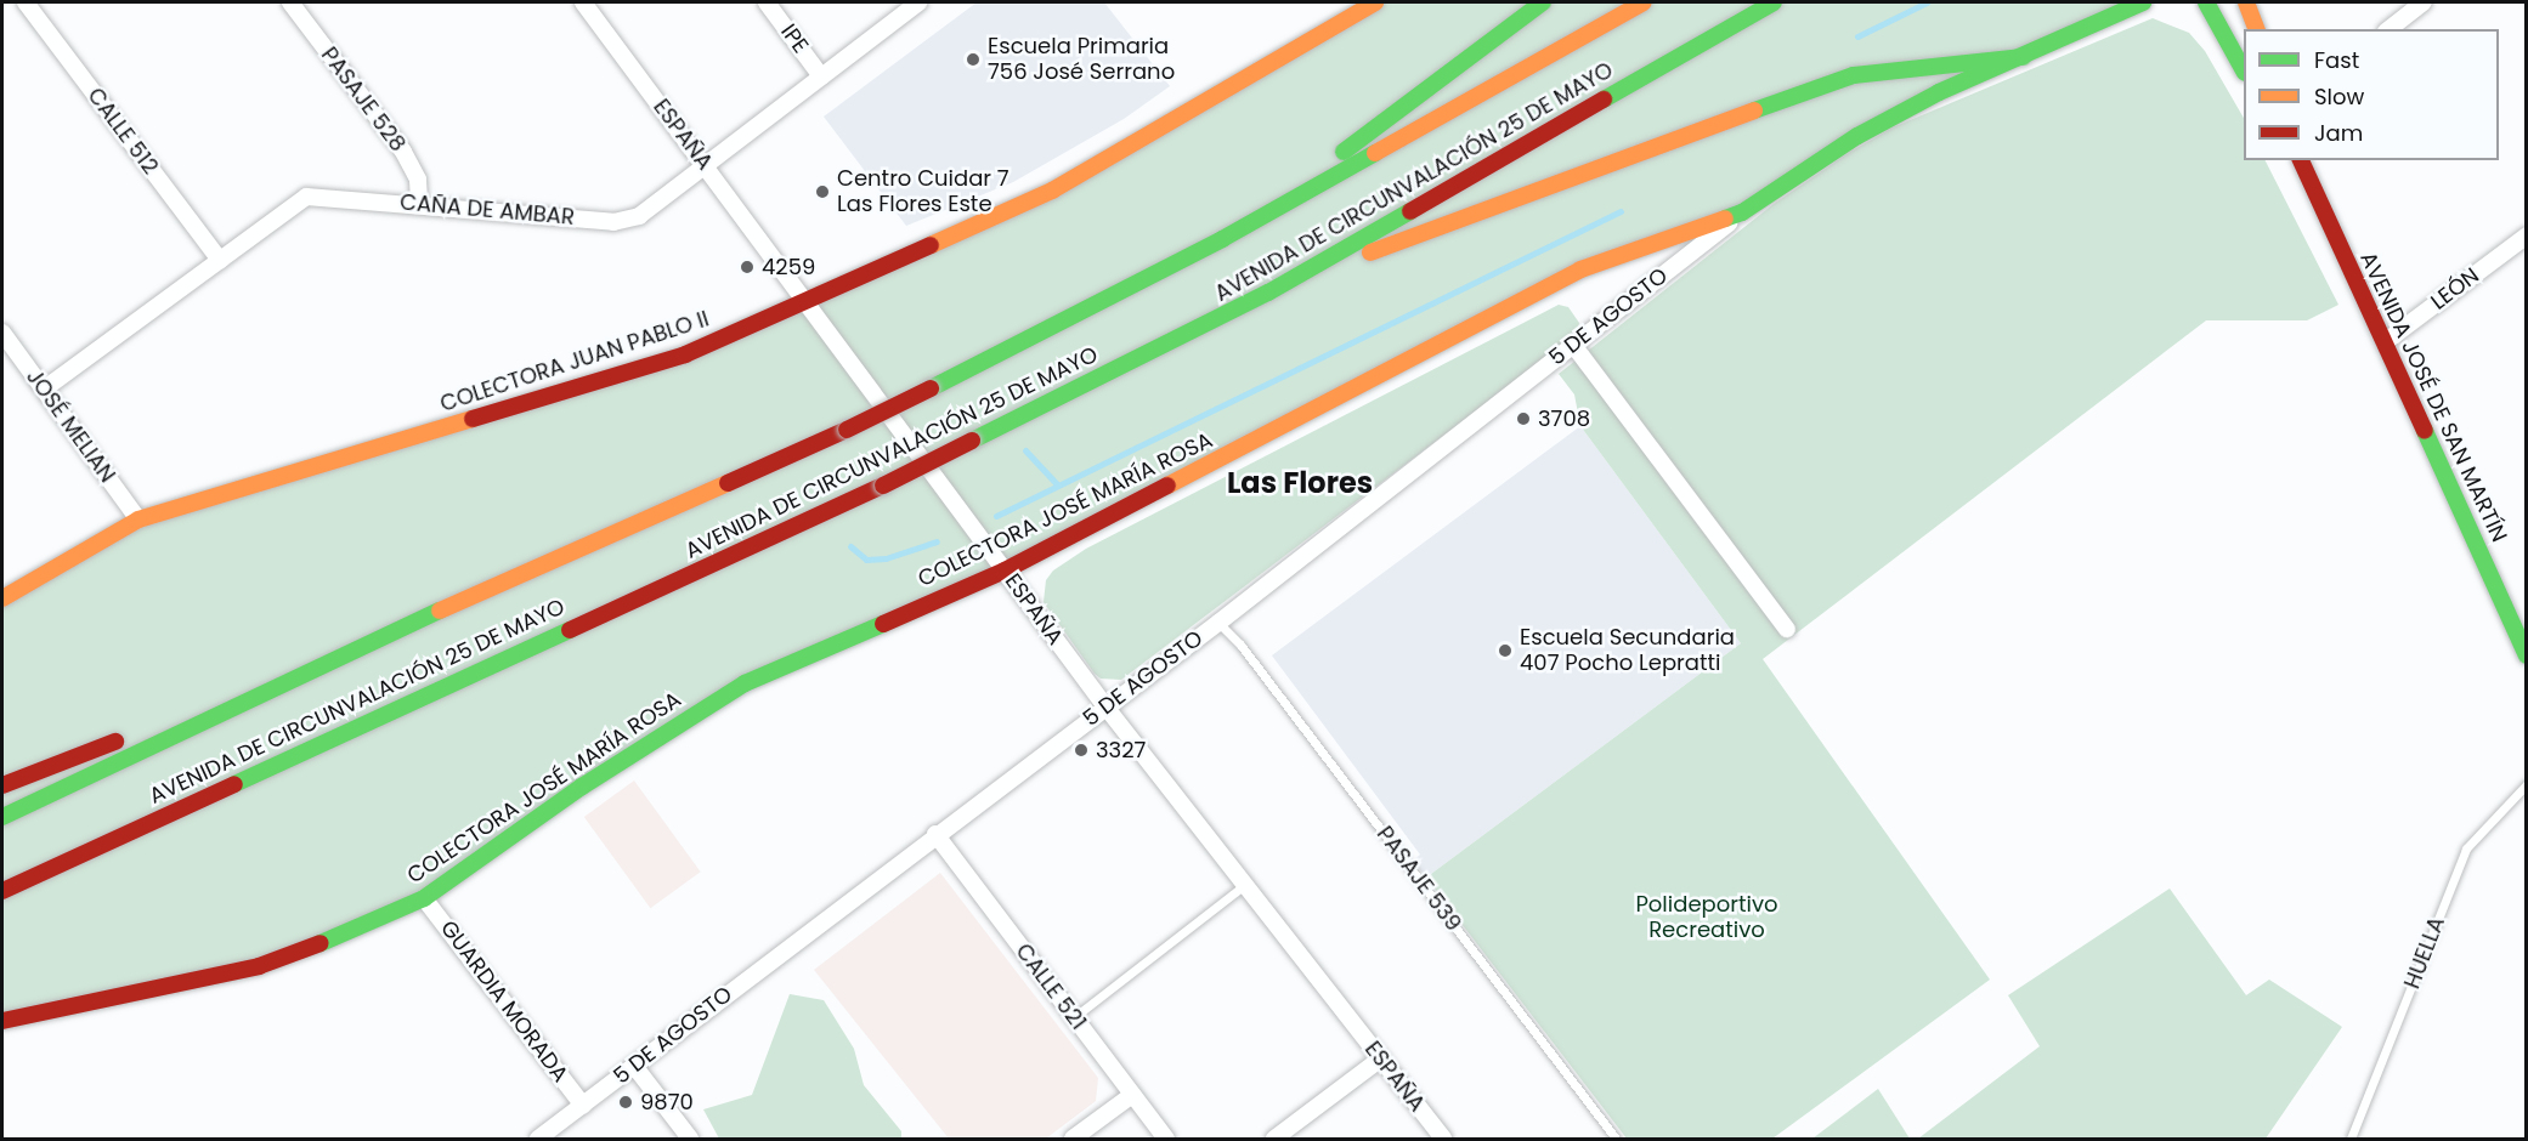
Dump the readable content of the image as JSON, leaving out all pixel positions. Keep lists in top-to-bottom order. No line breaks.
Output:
{"streets":{"main road":["AVENIDA DE CIRCUNVALACIÓN 25 DE MAYO","COLECTORA JUAN PABLO II","AVENIDA JOSÉ DE SAN MARTÍN","COLECTORA JOSÉ MARÍA ROSA"],"street":["IPE","PASAJE 528","CALLE 512","ESPAÑA","CAÑA DE AMBAR","LEÓN","5 DE AGOSTO","JOSÉ MELIAN","CALLE 521","GUARDIA MORADA"],"lane":["PASAJE 539","HUELLA"]},"crossings":[["IPE","CAÑA DE AMBAR"],["PASAJE 528","CAÑA DE AMBAR"],["CALLE 512","CAÑA DE AMBAR"],["ESPAÑA","CAÑA DE AMBAR"],["ESPAÑA","5 DE AGOSTO"],["ESPAÑA","COLECTORA JUAN PABLO II"],["ESPAÑA","COLECTORA JOSÉ MARÍA ROSA"],["CAÑA DE AMBAR","JOSÉ MELIAN"],["LEÓN","AVENIDA JOSÉ DE SAN MARTÍN"],["5 DE AGOSTO","COLECTORA JOSÉ MARÍA ROSA"],["5 DE AGOSTO","PASAJE 539"],["5 DE AGOSTO","CALLE 521"],["5 DE AGOSTO","GUARDIA MORADA"],["COLECTORA JUAN PABLO II","JOSÉ MELIAN"],["COLECTORA JOSÉ MARÍA ROSA","GUARDIA MORADA"]],"districts":["Las Flores"],"parks":["Polideportivo Recreativo"],"places":["Escuela Primaria 756 José Serrano","Centro Cuidar 7 Las Flores Este","4259","3708","Escuela Secundaria 407 Pocho Lepratti","3327","9870"],"legend":["Fast","Slow","Jam"]}
